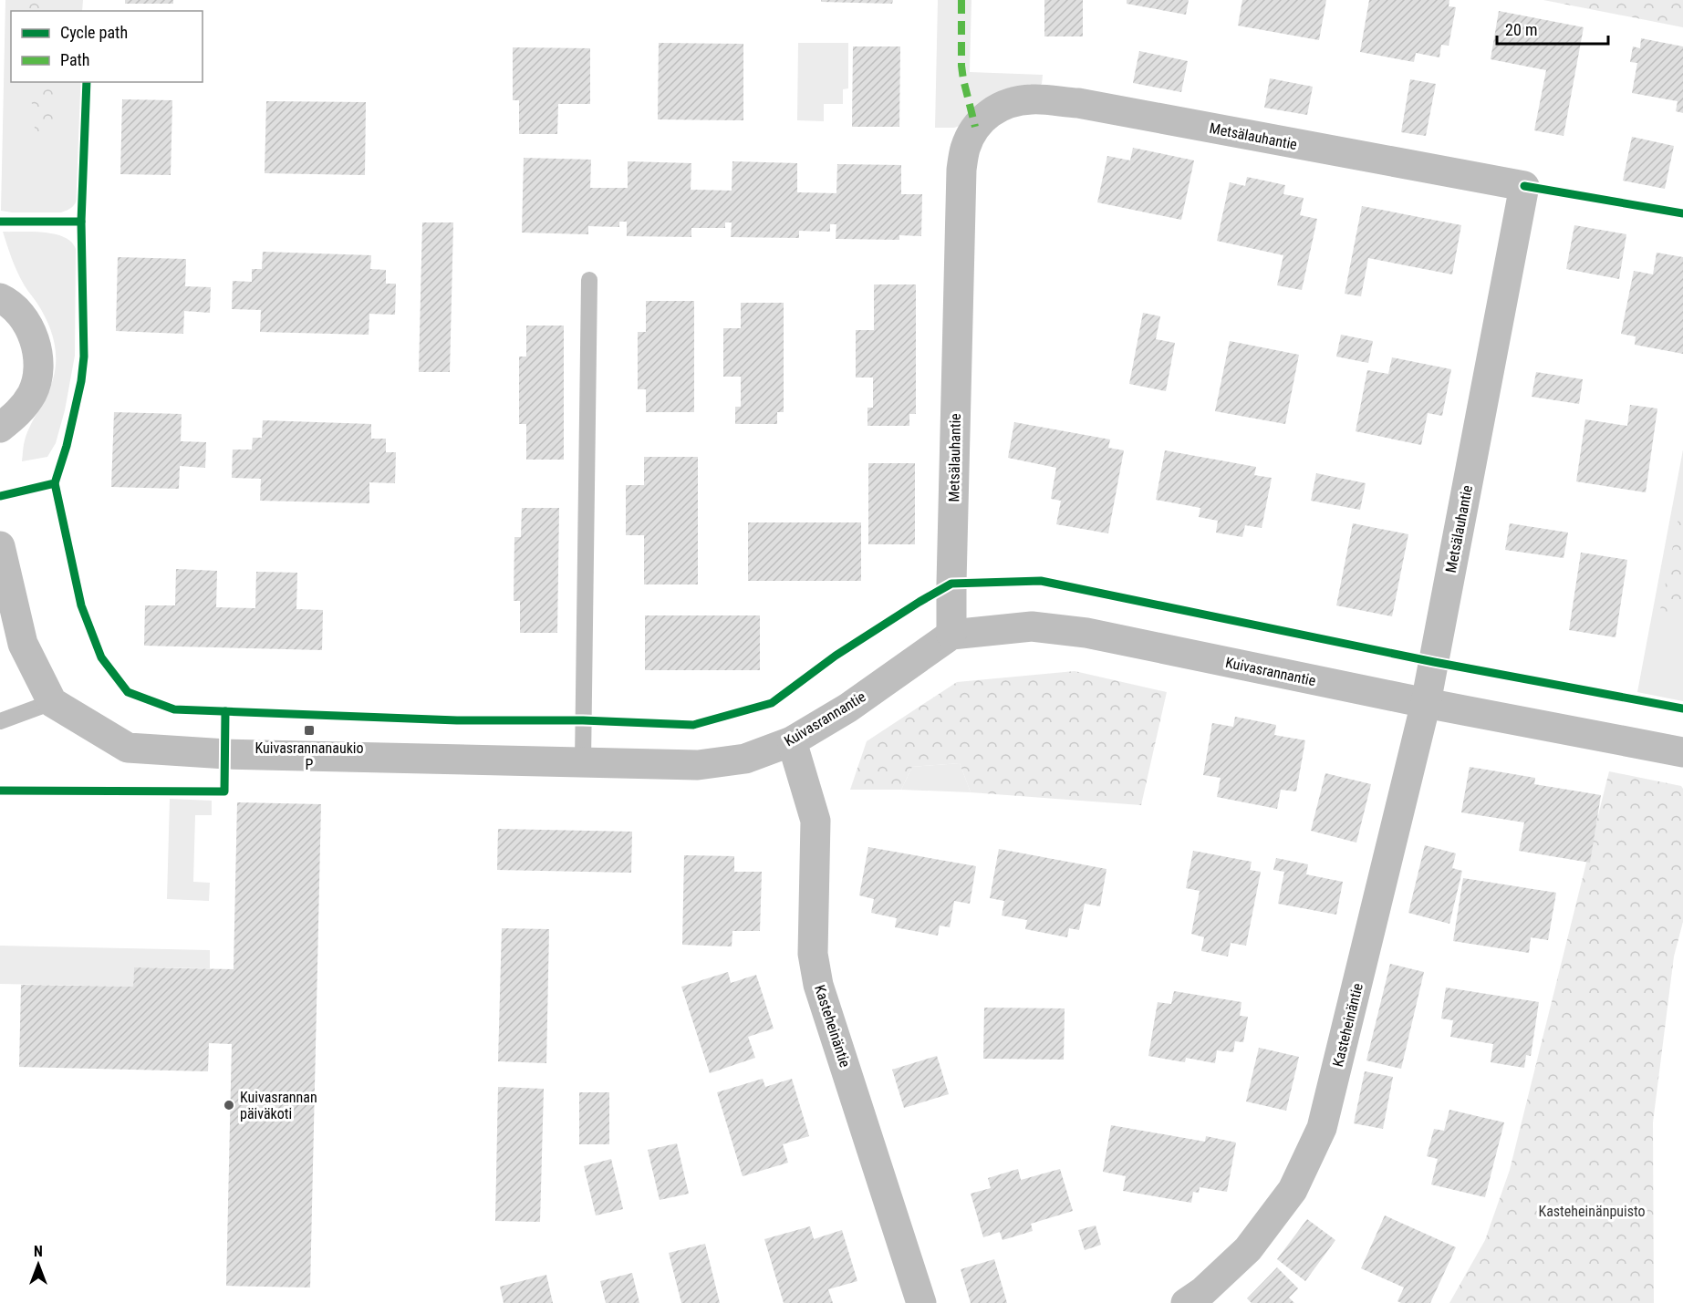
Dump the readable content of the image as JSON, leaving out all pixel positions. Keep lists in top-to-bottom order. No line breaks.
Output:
{"streets":{"street":["Metsälauhantie","Kuivasrannantie","Kasteheinäntie"]},"crossings":[["Metsälauhantie","Kuivasrannantie"],["Metsälauhantie","Kasteheinäntie"],["Kuivasrannantie","Kasteheinäntie"]],"parks":["Kasteheinänpuisto"],"places":{"transit":["Kuivasrannanaukio P"],"other":["Kuivasrannan päiväkoti"]},"legend":["Cycle path","Path"],"scale_bar":"20 m","north":"top"}
